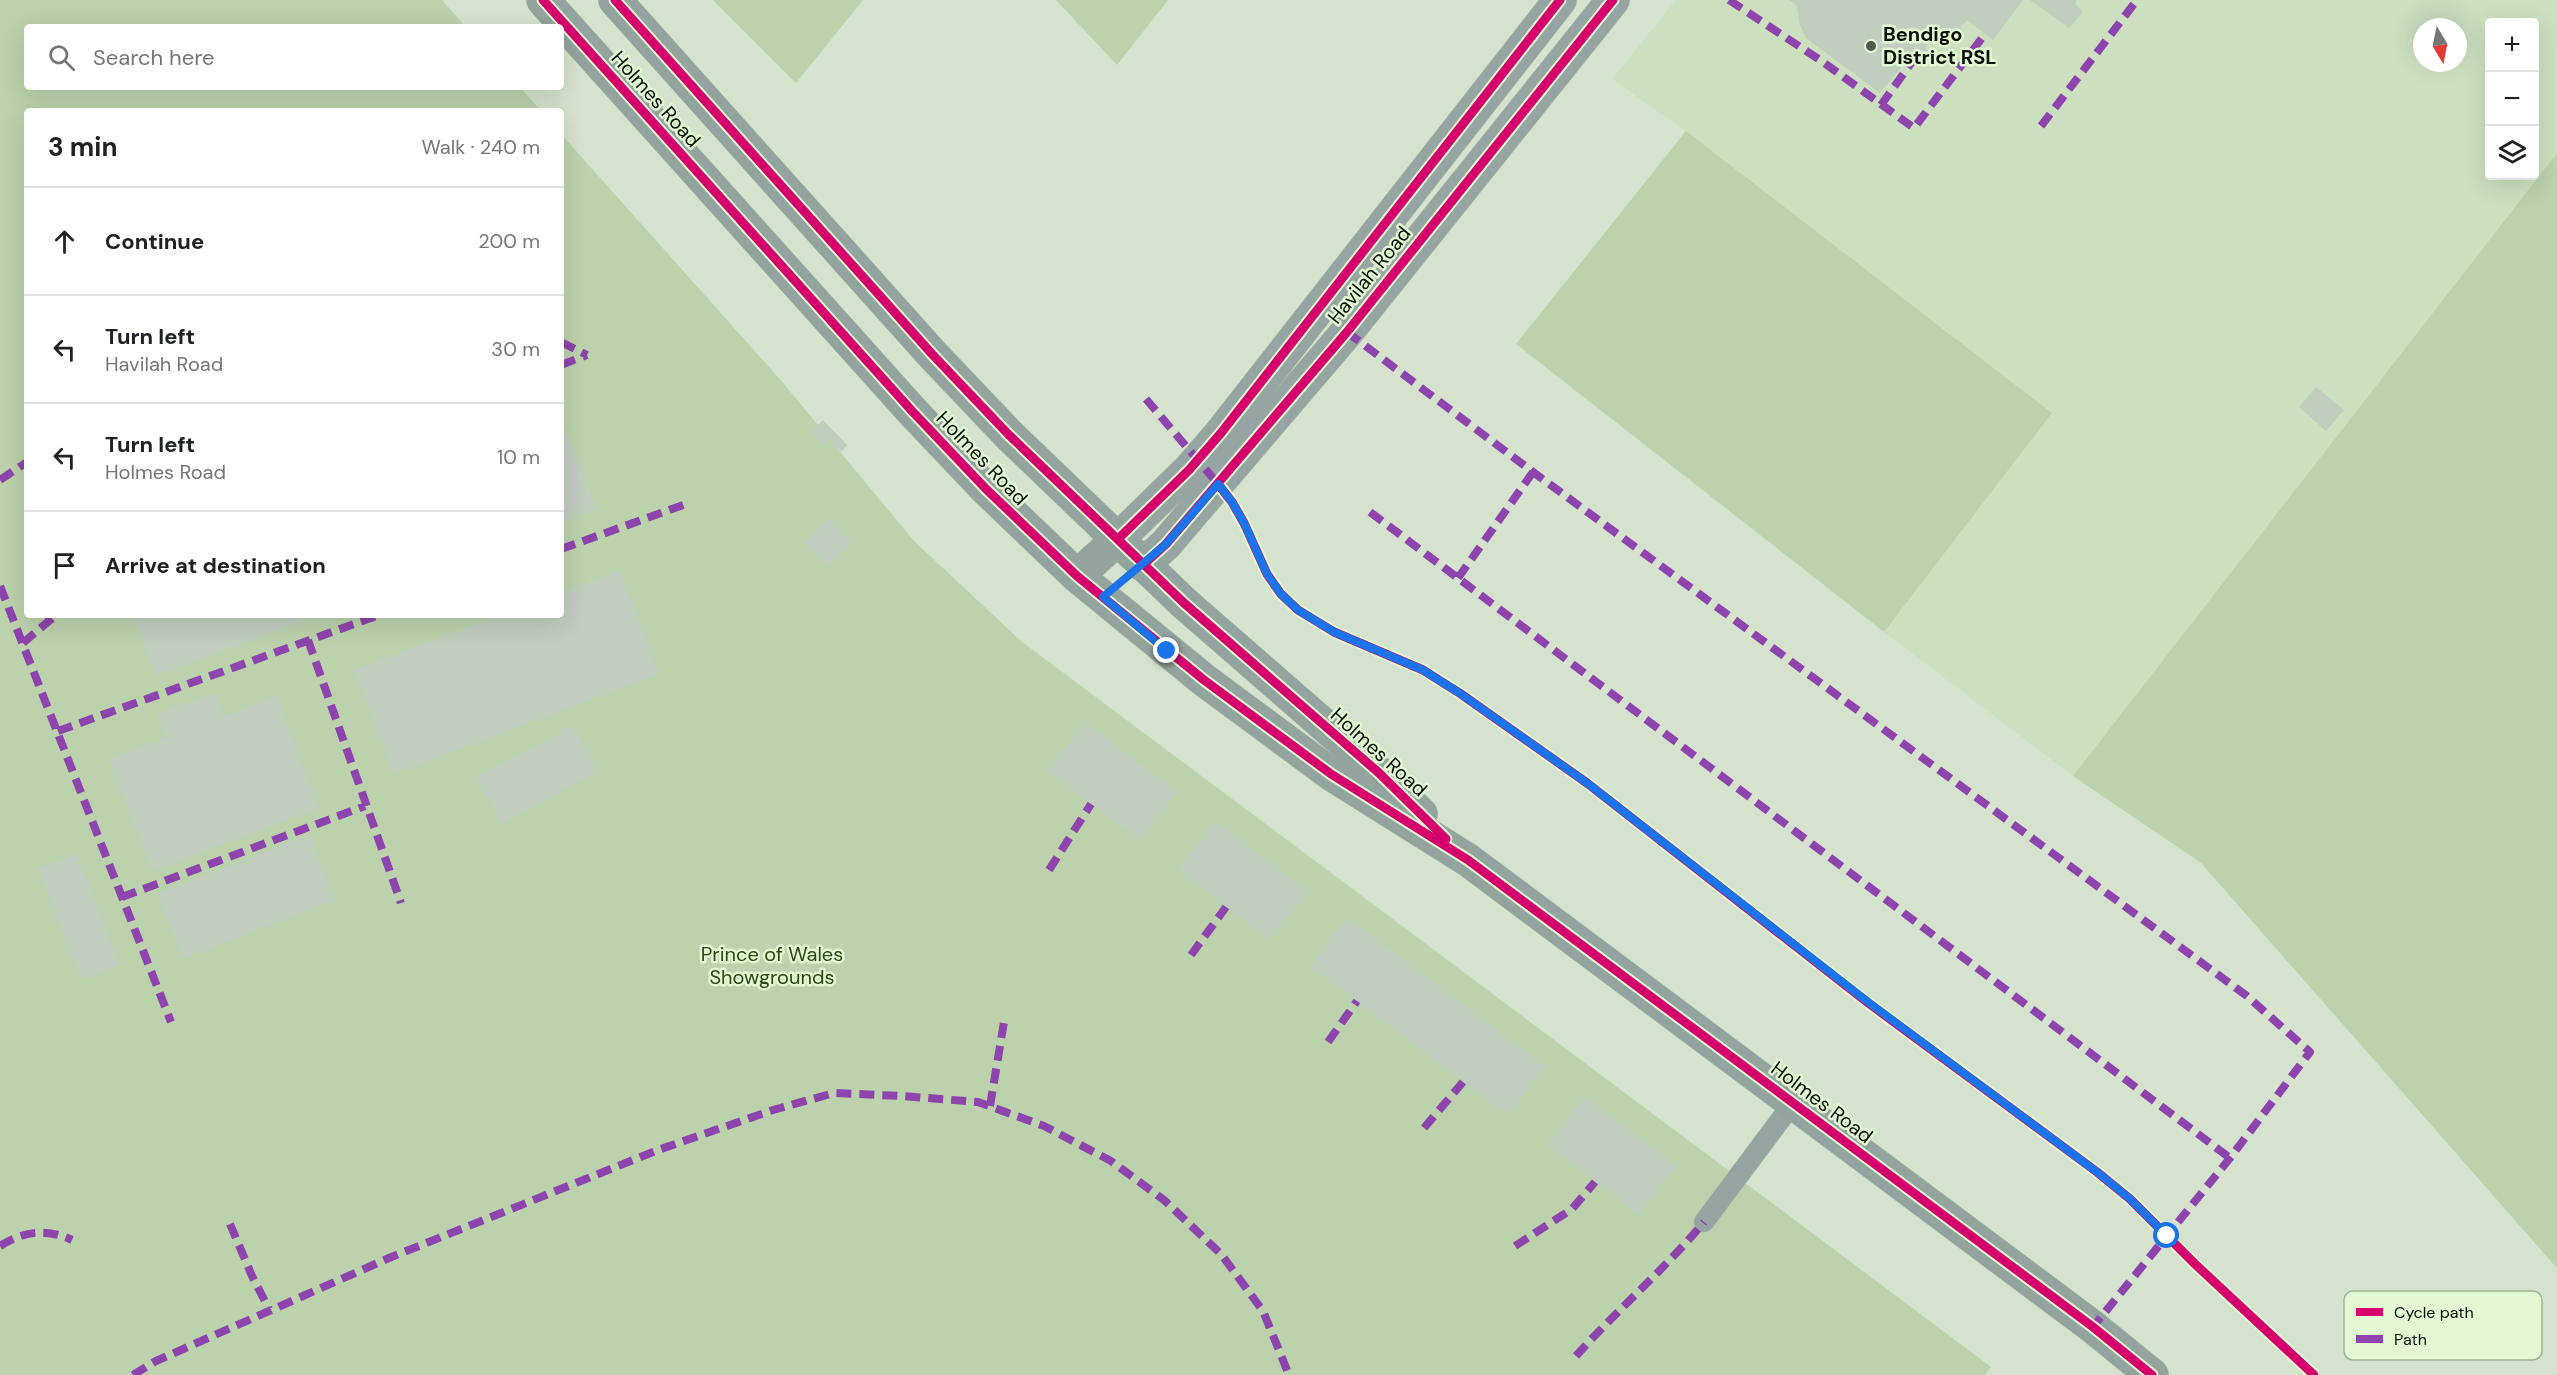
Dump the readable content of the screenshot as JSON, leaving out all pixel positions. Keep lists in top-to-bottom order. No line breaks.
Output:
{"streets":{"main road":["Holmes Road","Havilah Road"]},"crossings":[["Holmes Road","Havilah Road"]],"parks":["Prince of Wales Showgrounds"],"places":["Bendigo District RSL"],"legend":["Cycle path","Path"],"north":"bottom","page":{"map_buttons":["+","−"],"search":"Search here","heading":["3 min","Walk · 240 m"],"list":[["Continue","200 m"],["Turn left","Havilah Road","30 m"],["Turn left","Holmes Road","10 m"],"Arrive at destination"]}}
